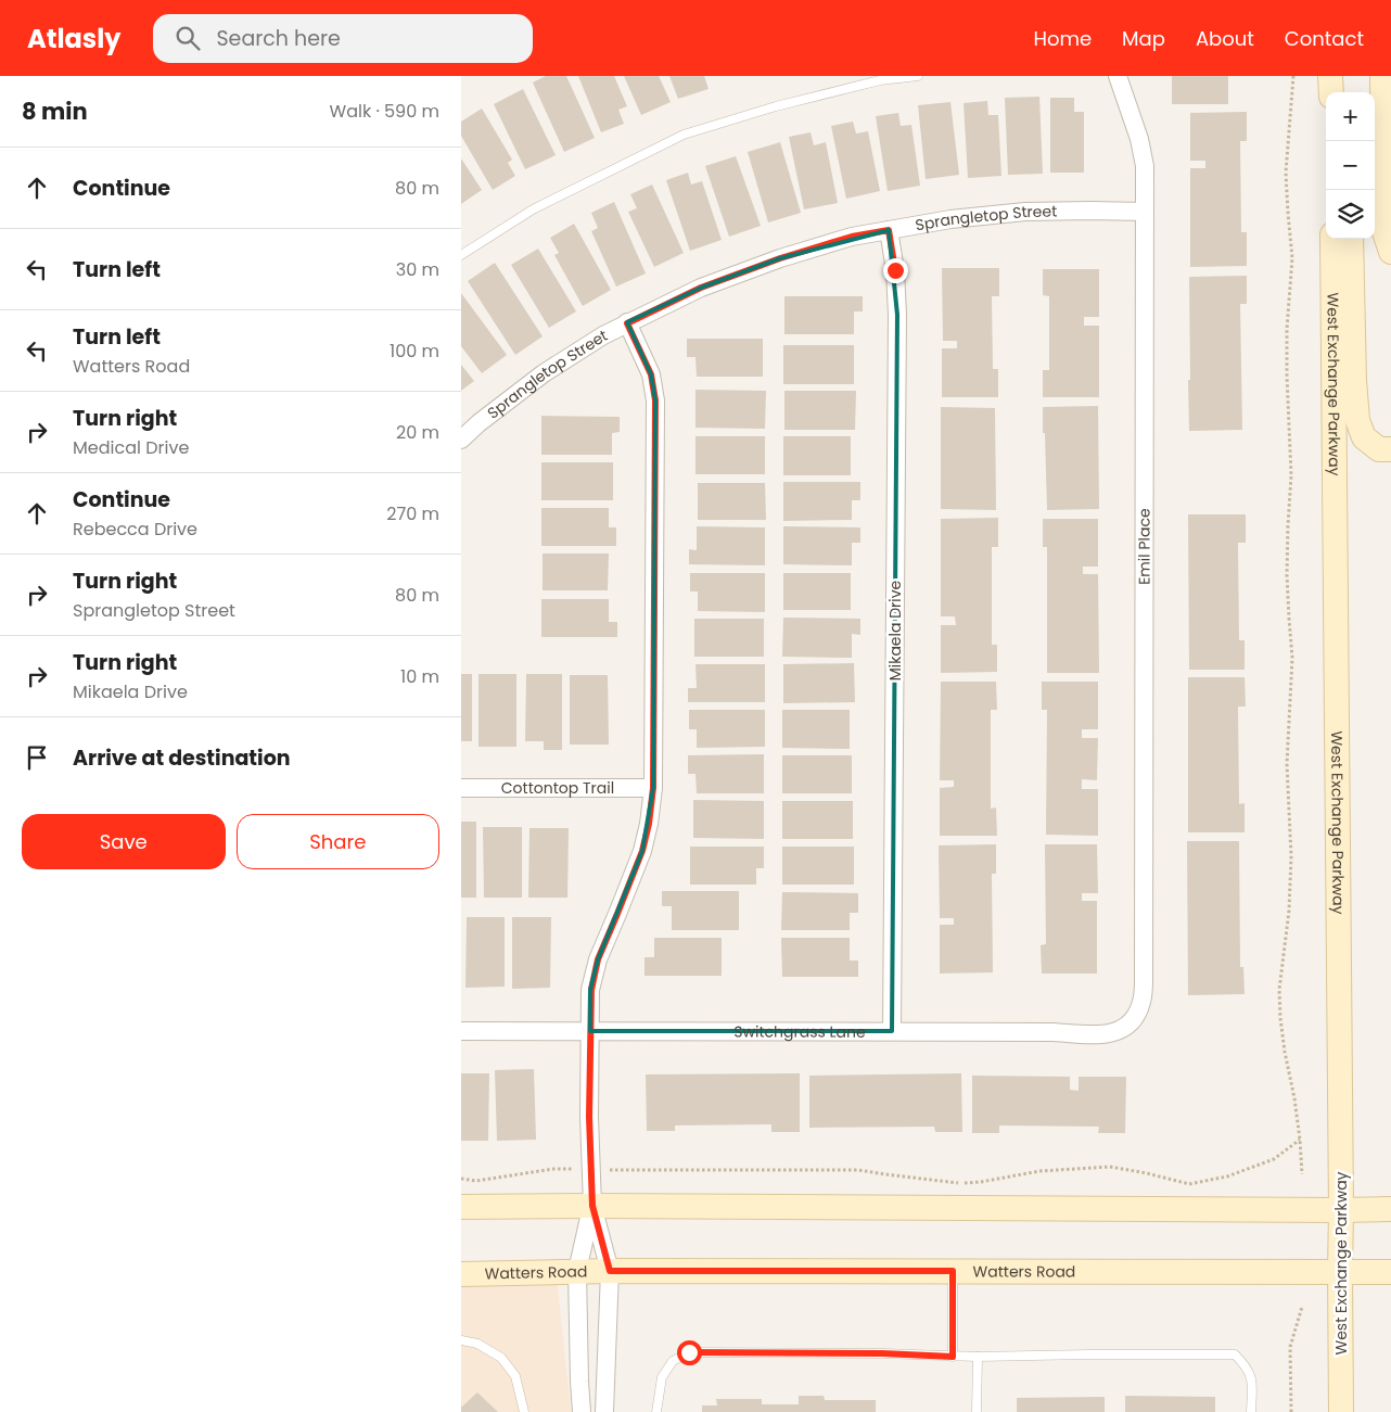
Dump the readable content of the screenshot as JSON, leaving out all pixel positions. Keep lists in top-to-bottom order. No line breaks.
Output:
{"streets":{"main road":["West Exchange Parkway","Watters Road"],"street":["Sprangletop Street","Emil Place","Mikaela Drive","Cottontop Trail","Switchgrass Lane"]},"crossings":[["Sprangletop Street","Emil Place"],["Sprangletop Street","Mikaela Drive"],["West Exchange Parkway","Watters Road"],["Emil Place","Switchgrass Lane"],["Mikaela Drive","Switchgrass Lane"]],"page":{"header":"Atlasly","search":"Search here","nav":["Home","Map","About","Contact"],"heading":["8 min","Walk · 590 m"],"map_buttons":["+","−"],"list":[["Continue","80 m"],["Turn left","30 m"],["Turn left","Watters Road","100 m"],["Turn right","Medical Drive","20 m"],["Continue","Rebecca Drive","270 m"],["Turn right","Sprangletop Street","80 m"],["Turn right","Mikaela Drive","10 m"],"Arrive at destination"],"buttons":["Save","Share"]}}
